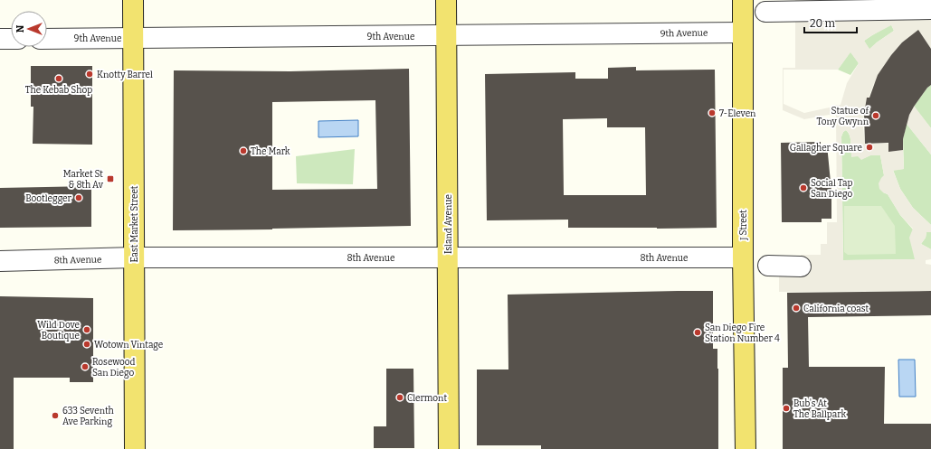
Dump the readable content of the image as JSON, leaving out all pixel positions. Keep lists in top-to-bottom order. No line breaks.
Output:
{"streets":{"main road":["East Market Street","Island Avenue","J Street"],"street":["9th Avenue","8th Avenue"]},"crossings":[["9th Avenue","East Market Street"],["9th Avenue","Island Avenue"],["9th Avenue","J Street"],["East Market Street","8th Avenue"],["Island Avenue","8th Avenue"],["J Street","8th Avenue"]],"places":{"other":["Knotty Barrel","The Kebab Shop","7-Eleven","Statue of Tony Gwynn","Gallagher Square","The Mark","Social Tap San Diego","Bootlegger","California coast","Wild Dove Boutique","San Diego Fire Station Number 4","Wotown Vintage","Rosewood San Diego","Clermont","Bub's At The Ballpark","633 Seventh Ave Parking"],"transit":["Market St & 8th Av"]},"scale_bar":"20 m","north":"left"}
